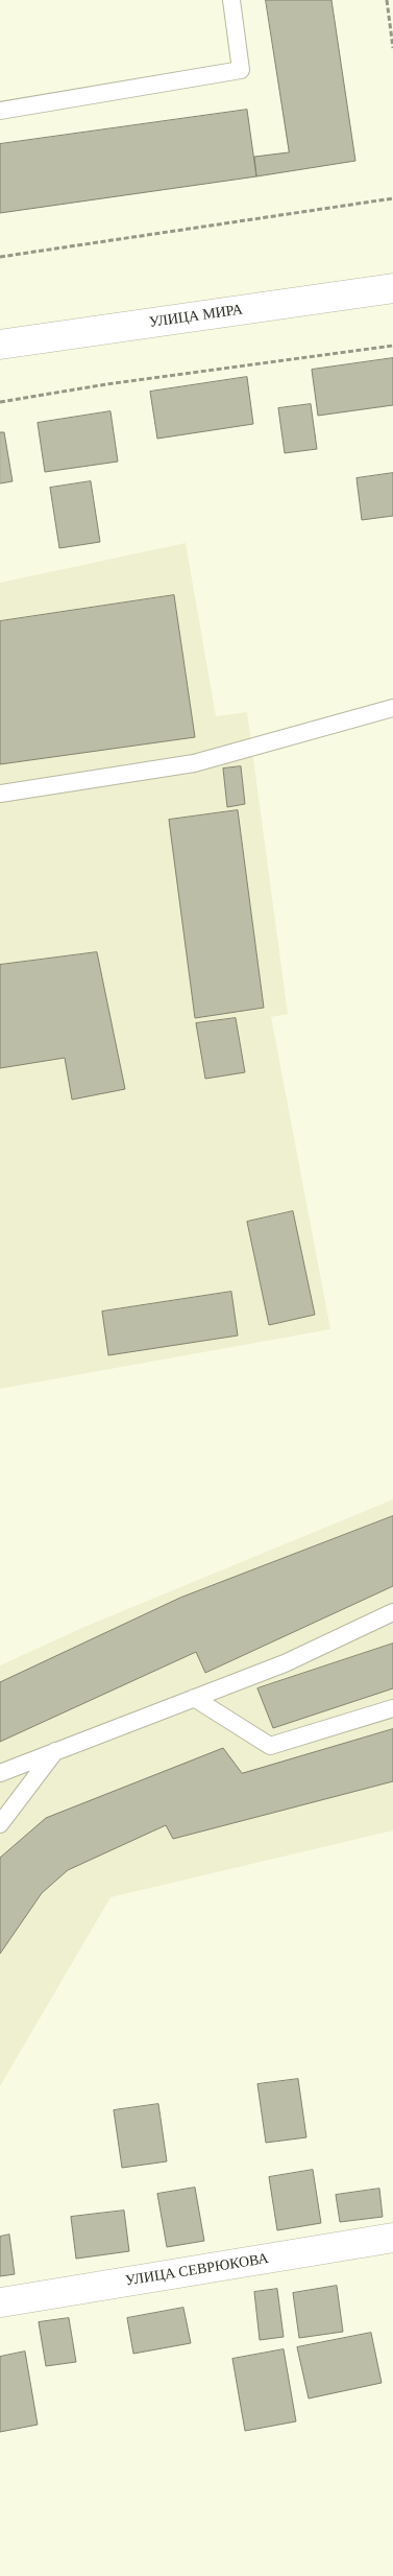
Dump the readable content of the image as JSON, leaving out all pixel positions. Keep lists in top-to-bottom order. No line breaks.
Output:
{"streets":{"main road":["УЛИЦА МИРА","УЛИЦА СЕВРЮКОВА"]}}
